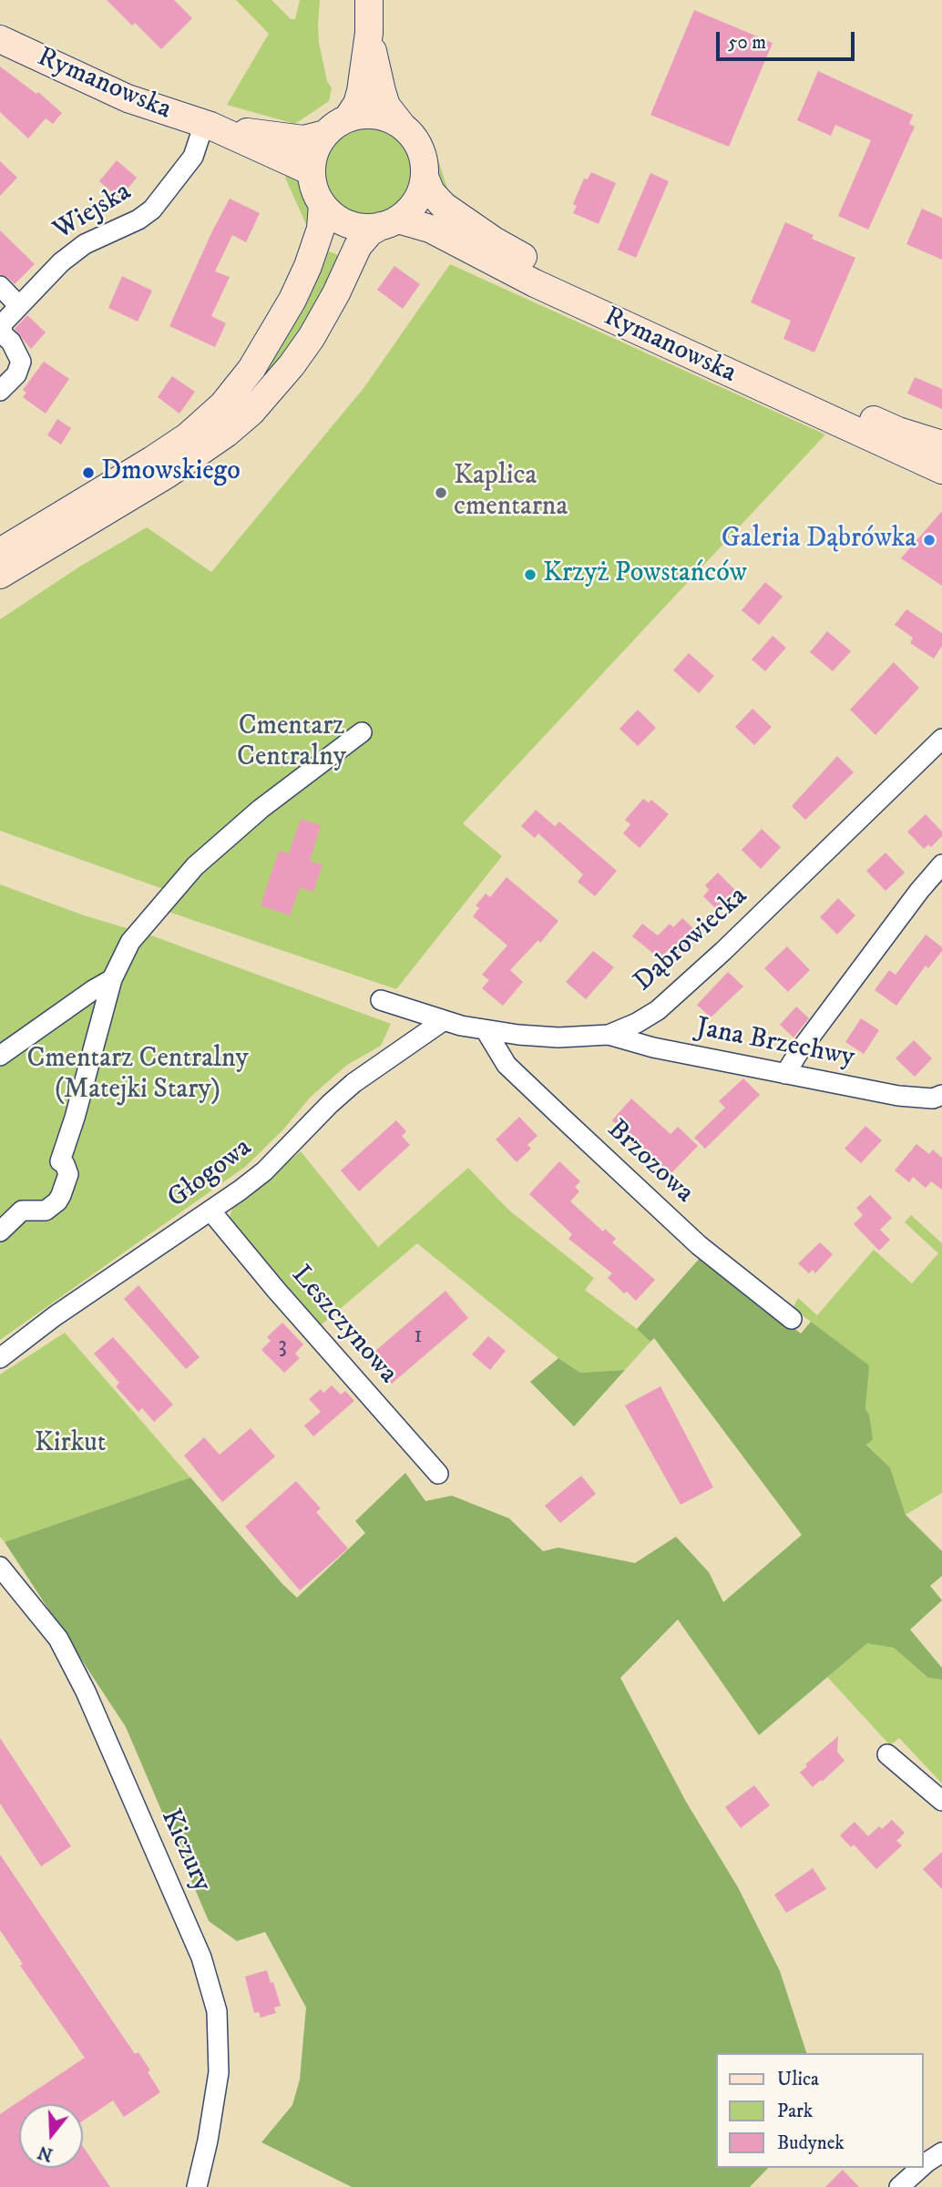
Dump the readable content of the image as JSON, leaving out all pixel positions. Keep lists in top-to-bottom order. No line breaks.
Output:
{"streets":{"main road":["Rymanowska"],"street":["Wiejska","Dąbrowiecka","Jana Brzechwy","Brzozowa","Głogowa","Leszczynowa","Kiczury"]},"crossings":[["Rymanowska","Wiejska"],["Dąbrowiecka","Jana Brzechwy"],["Dąbrowiecka","Brzozowa"],["Dąbrowiecka","Głogowa"],["Głogowa","Leszczynowa"]],"parks":["Cmentarz Centralny","Cmentarz Centralny (Matejki Stary)","Kirkut"],"places":["Dmowskiego","Kaplica cmentarna","Galeria Dąbrówka","Krzyż Powstańców"],"house_numbers":["1","3"],"legend":["Ulica","Park","Budynek"],"scale_bar":"50 m","north":"bottom"}
